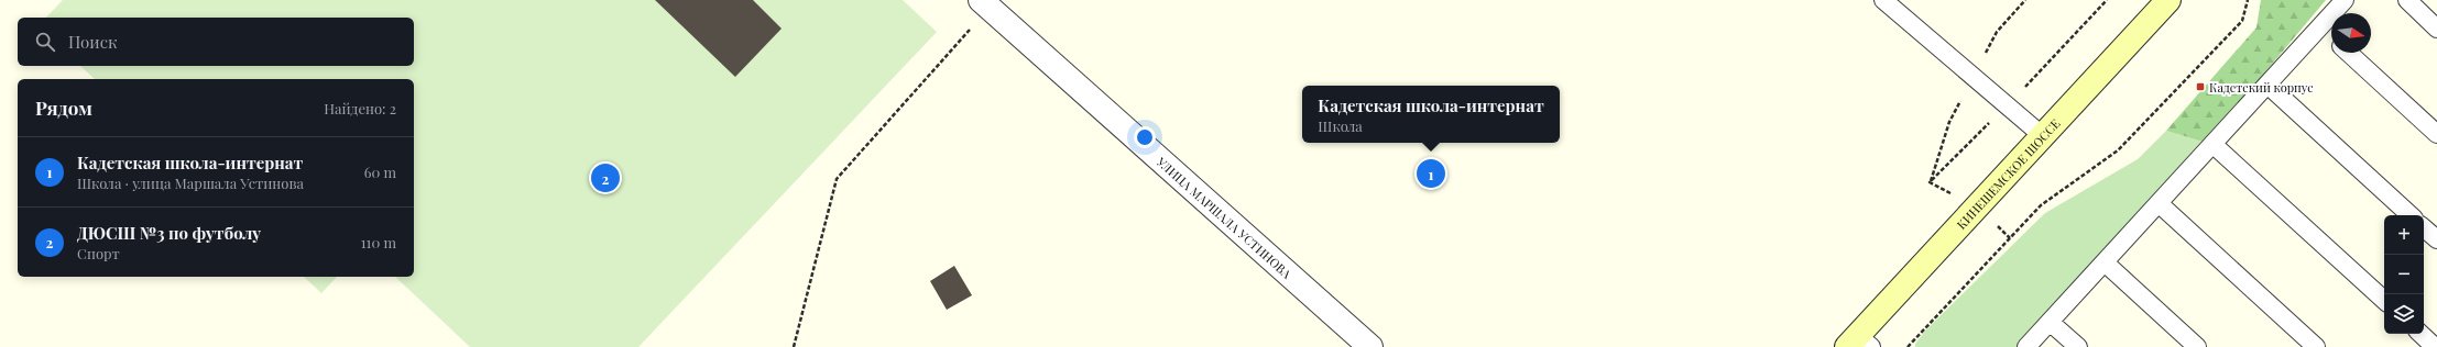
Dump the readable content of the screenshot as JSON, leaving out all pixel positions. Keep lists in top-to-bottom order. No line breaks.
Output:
{"streets":{"main road":["КИНЕШЕМСКОЕ ШОССЕ"],"street":["УЛИЦА МАРШАЛА УСТИНОВА"]},"places":{"transit":["Кадетский корпус"]},"north":"right","page":{"search":"Поиск","heading":["Рядом","Найдено: 2"],"popup":["Кадетская школа-интернат","Школа"],"list":[{"mark":"1","name":"Кадетская школа-интернат","note":"Школа · улица Маршала Устинова","value":"60 m"},{"mark":"2","name":"ДЮСШ №3 по футболу","note":"Спорт","value":"110 m"}],"pins":["1","2"],"map_buttons":["+","−"]}}
